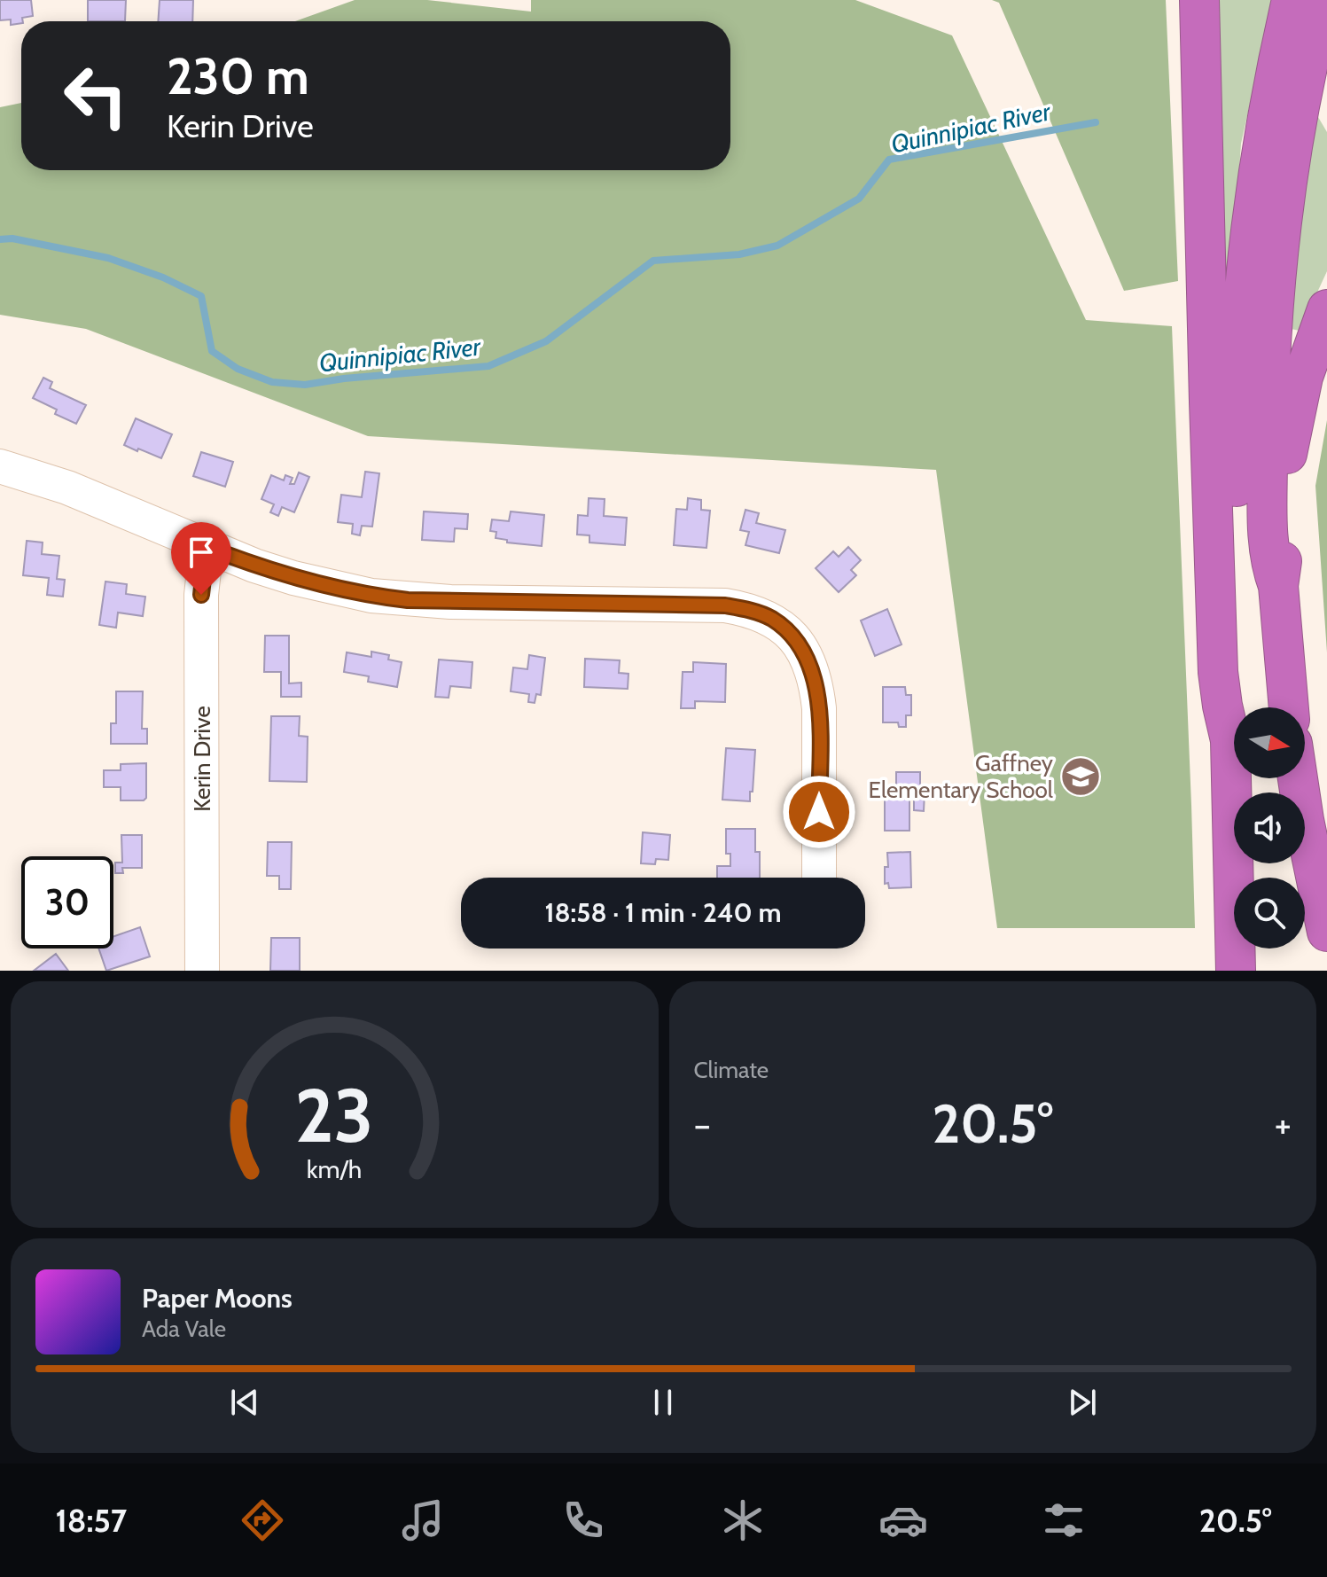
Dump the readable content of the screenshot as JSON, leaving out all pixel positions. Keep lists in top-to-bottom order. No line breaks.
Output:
{"streets":{"street":["Kerin Drive"]},"water":["Quinnipiac River"],"places":{"school or university":["Gaffney Elementary School"]},"north":"right","page":{"turn":["230 m","Kerin Drive"],"limit":"30","trip":"18:58 · 1 min · 240 m","tile":"Climate","heat":["−","20.5°","+"],"song":["Paper Moons","Ada Vale"],"tabs":["18:57","20.5°"],"gauge":["23","km/h"]}}
